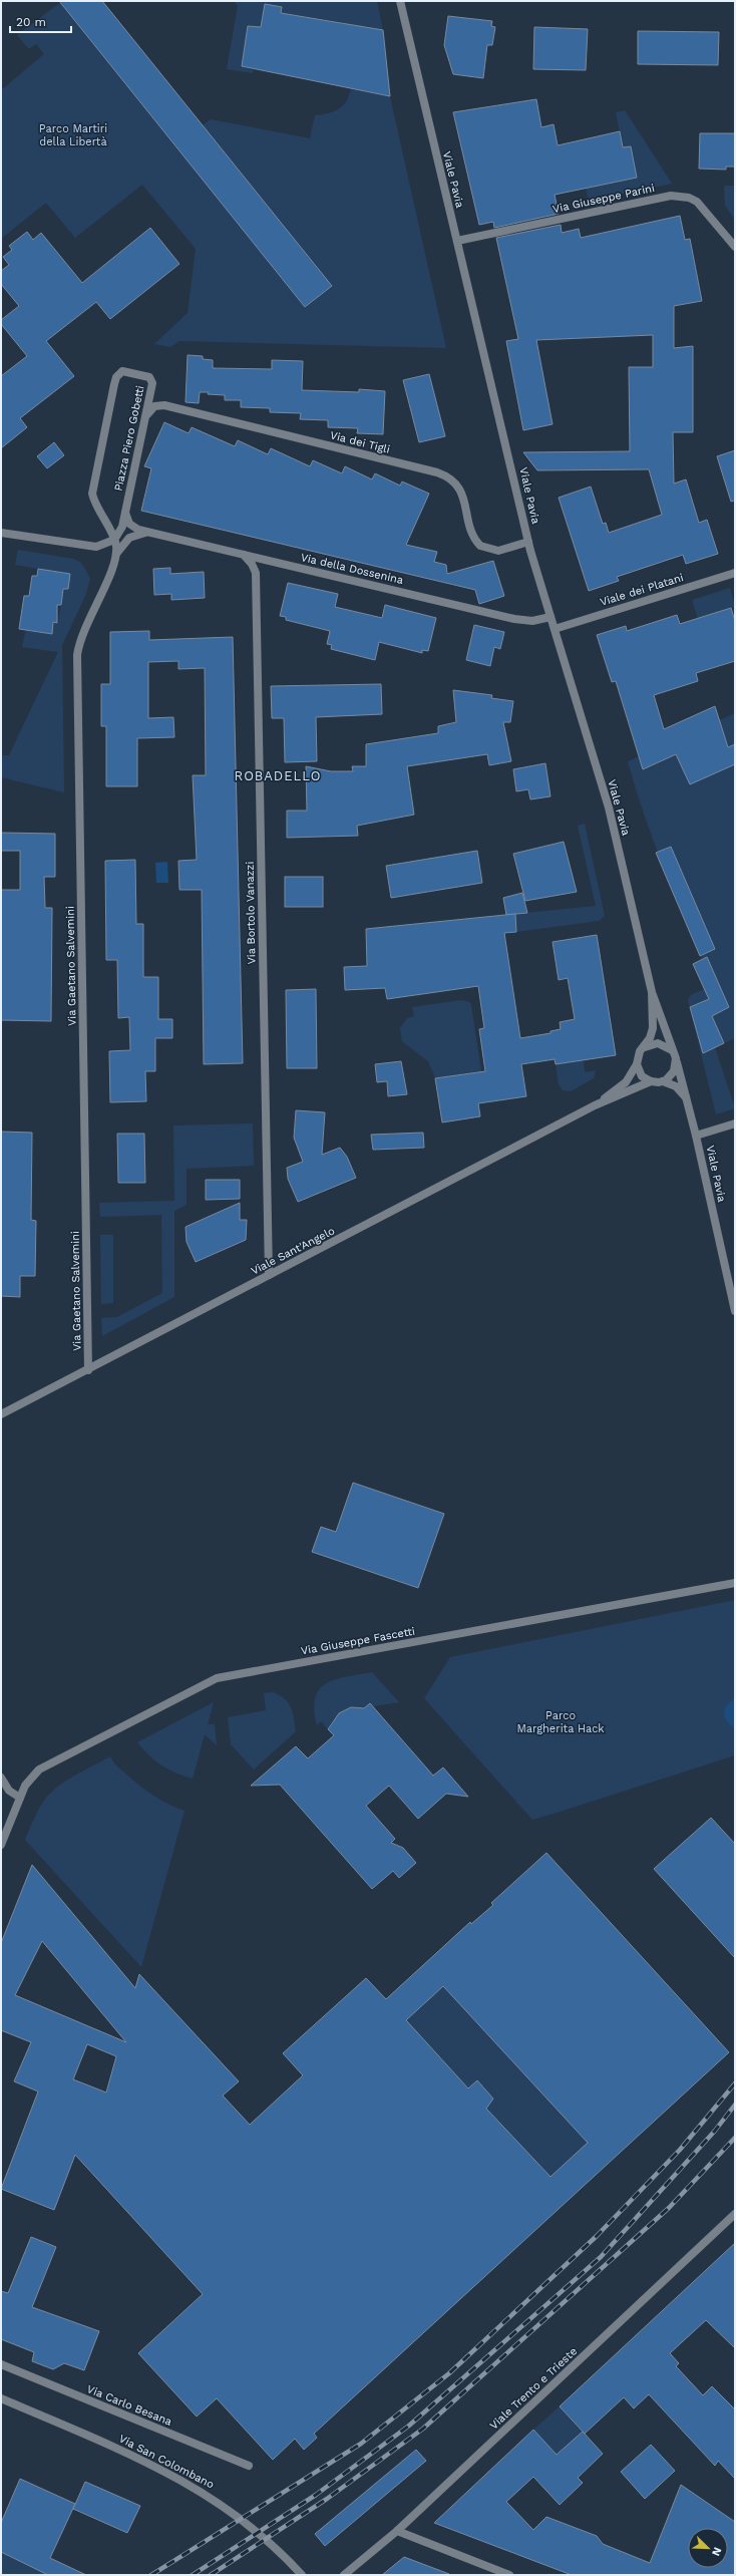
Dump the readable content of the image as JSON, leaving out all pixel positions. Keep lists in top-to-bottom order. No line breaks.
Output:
{"streets":{"street":["Viale Pavia","Via Giuseppe Parini","Piazza Piero Gobetti","Via dei Tigli","Via della Dossenina","Viale dei Platani","Via Bortolo Vanazzi","Via Gaetano Salvemini","Viale Sant'Angelo","Via Giuseppe Fascetti","Viale Trento e Trieste","Via Carlo Besana","Via San Colombano"]},"crossings":[["Viale Pavia","Via Giuseppe Parini"],["Viale Pavia","Via dei Tigli"],["Viale Pavia","Via della Dossenina"],["Viale Pavia","Viale dei Platani"],["Piazza Piero Gobetti","Via dei Tigli"],["Piazza Piero Gobetti","Via della Dossenina"],["Piazza Piero Gobetti","Via Gaetano Salvemini"],["Via della Dossenina","Via Bortolo Vanazzi"],["Via Bortolo Vanazzi","Viale Sant'Angelo"],["Via Gaetano Salvemini","Viale Sant'Angelo"]],"districts":["ROBADELLO"],"parks":["Parco Martiri della Libertà","Parco Margherita Hack"],"scale_bar":"20 m","north":"bottom right"}
